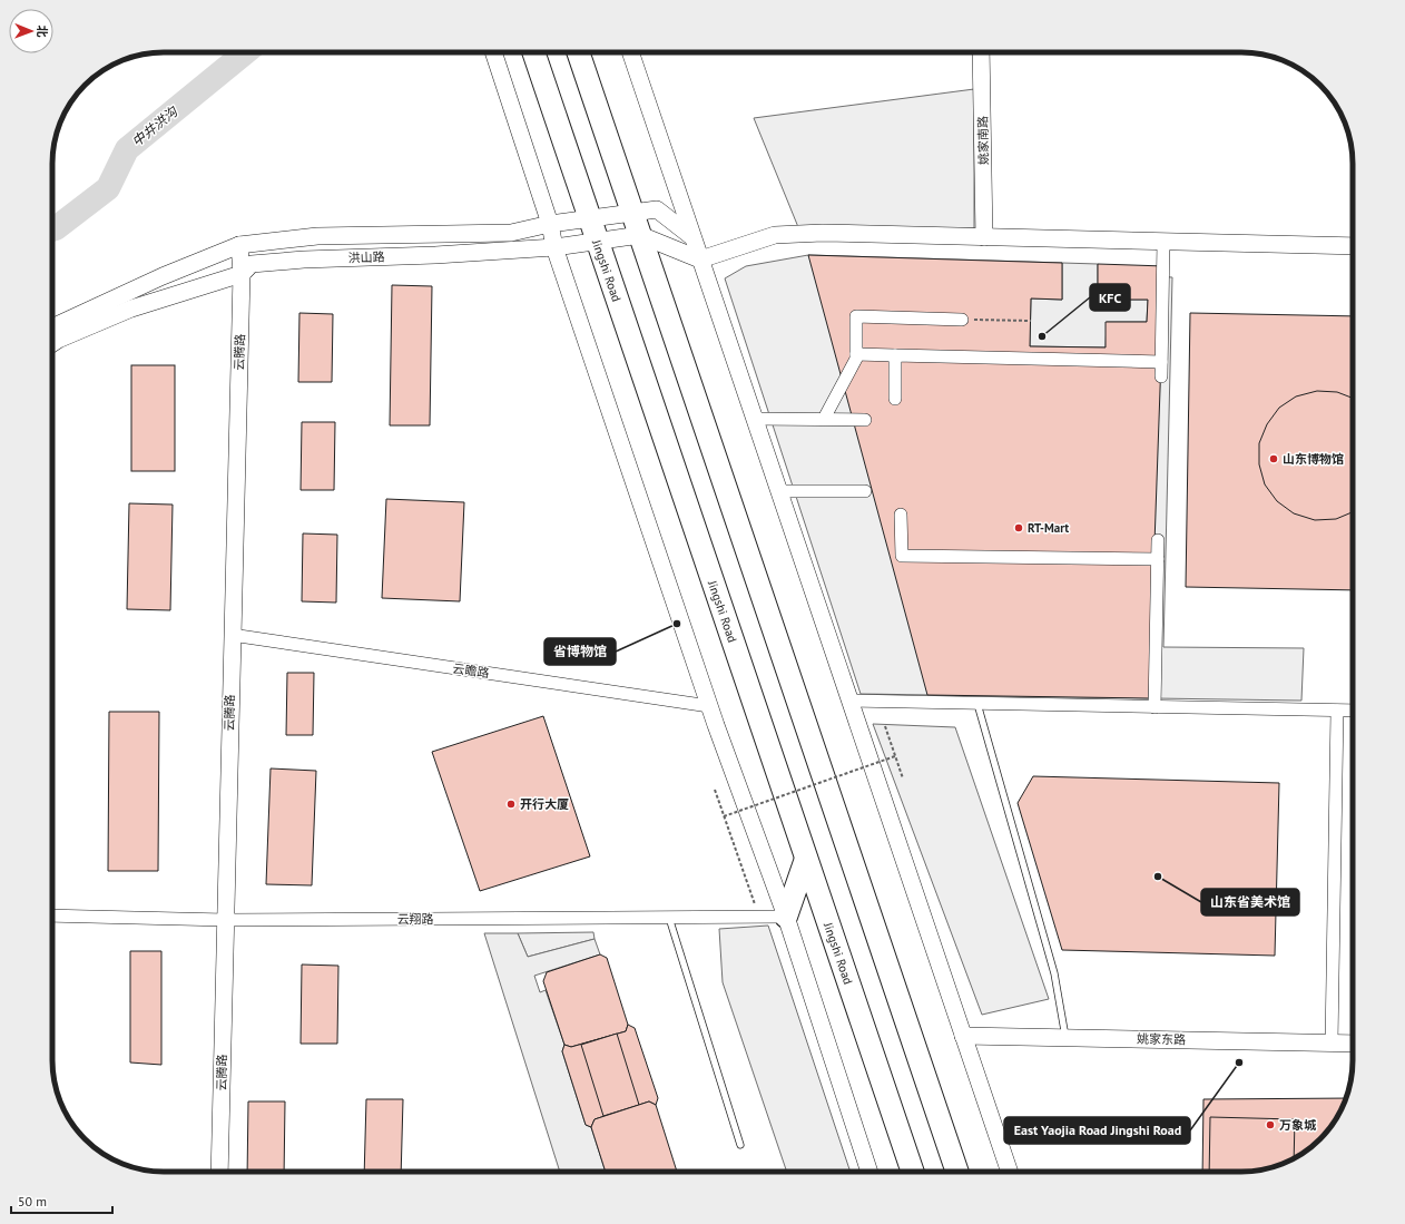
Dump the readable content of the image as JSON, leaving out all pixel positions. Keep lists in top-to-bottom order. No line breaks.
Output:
{"streets":{"highway":["Jingshi Road"],"main road":["姚家南路","洪山路","云腾路","姚家东路"],"street":["云瞻路","云翔路"]},"crossings":[["洪山路","Jingshi Road"],["洪山路","云腾路"],["云腾路","云瞻路"],["云腾路","云翔路"]],"water":["中井洪沟"],"places":["KFC","山东博物馆","RT-Mart","省博物馆","开行大厦","山东省美术馆","East Yaojia Road Jingshi Road","万象城"],"scale_bar":"50 m","north":"right"}
